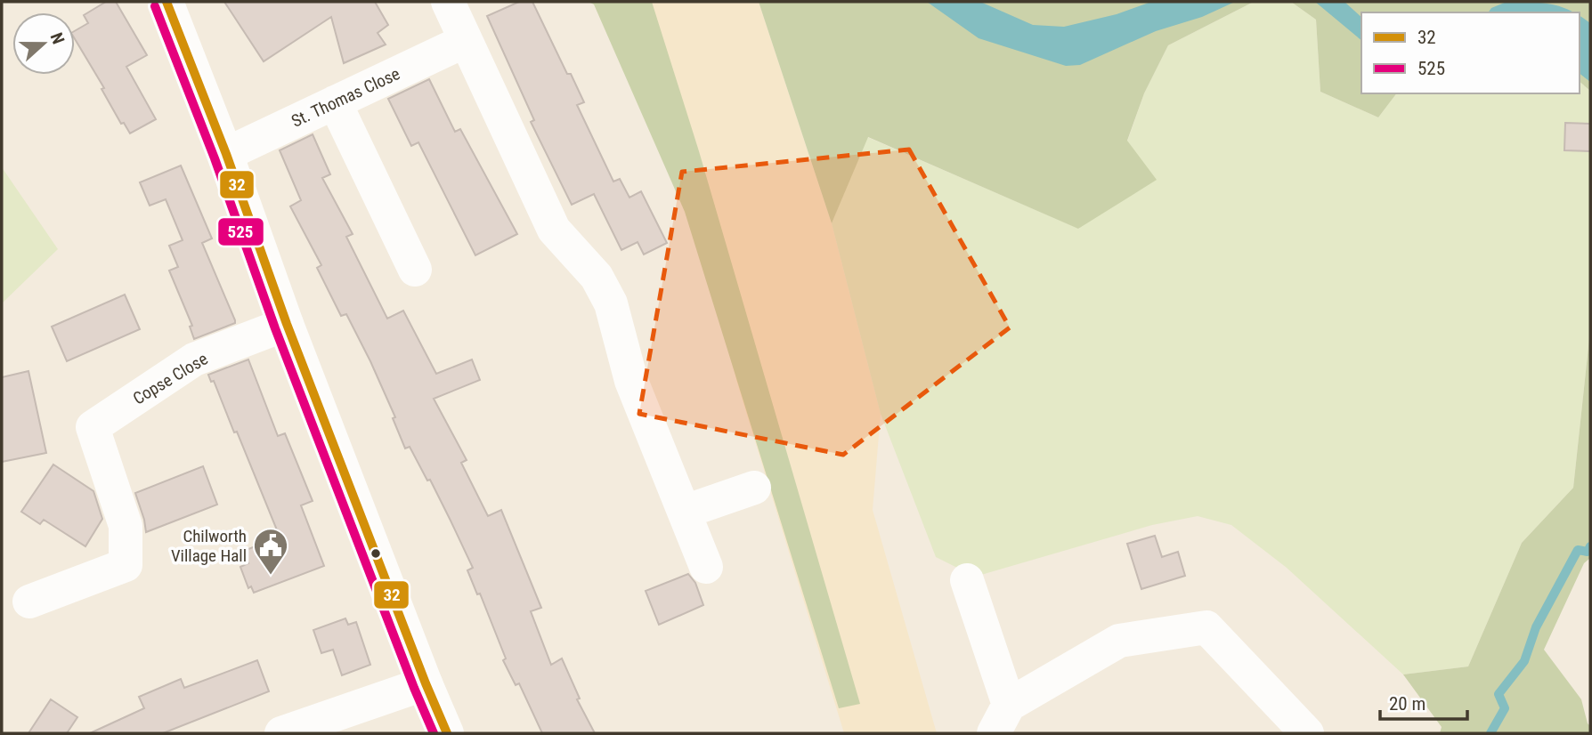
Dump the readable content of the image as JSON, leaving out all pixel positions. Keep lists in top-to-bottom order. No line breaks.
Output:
{"streets":{"street":["St. Thomas Close","Copse Close"]},"places":{"public building":["Chilworth Village Hall"]},"lines":["transit line 32","transit line 525"],"legend":["32","525"],"scale_bar":"20 m","north":"right"}
